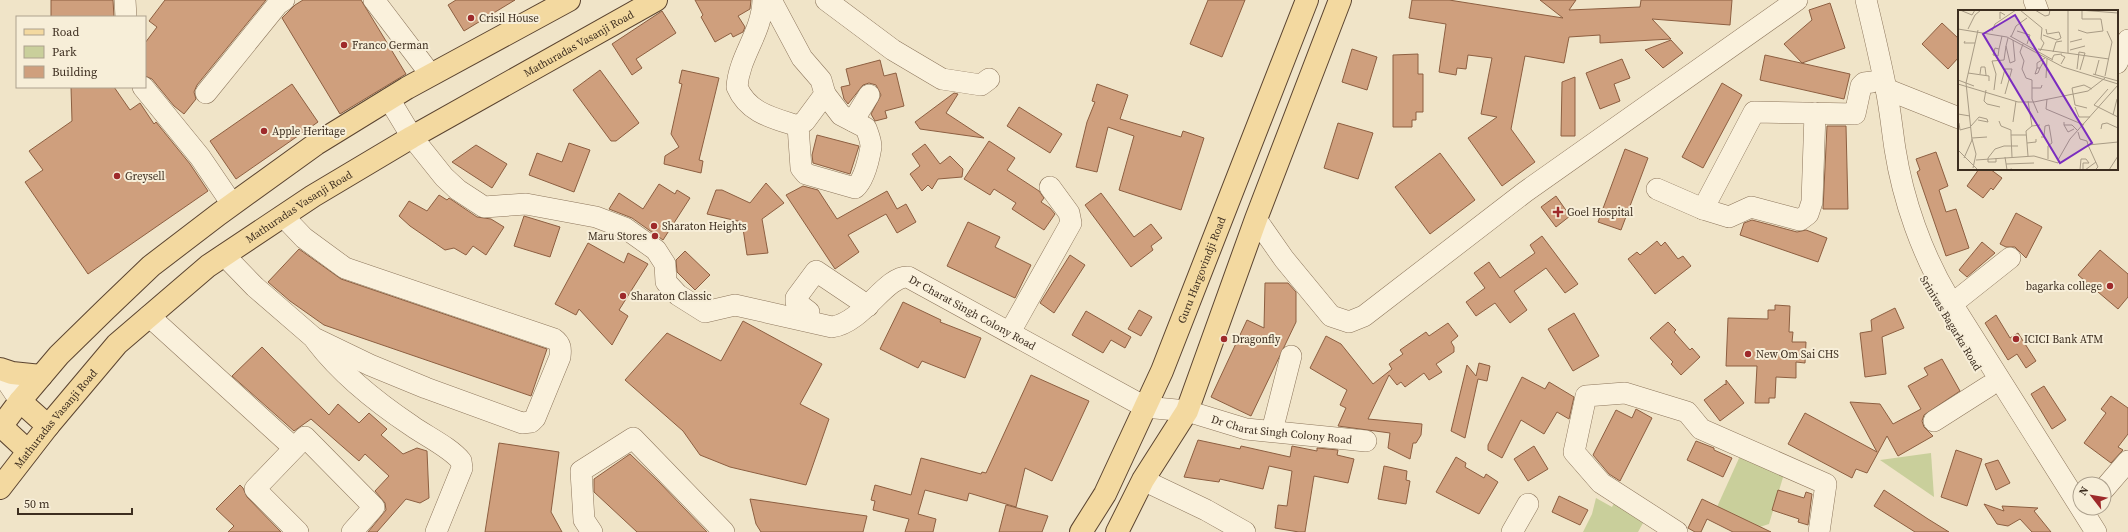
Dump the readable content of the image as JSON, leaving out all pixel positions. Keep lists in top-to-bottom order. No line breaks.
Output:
{"streets":{"main road":["Mathuradas Vasanji Road","Guru Hargovindji Road"],"street":["Dr Charat Singh Colony Road","Srinivas Bagarka Road"]},"crossings":[["Mathuradas Vasanji Road","Dr Charat Singh Colony Road"],["Guru Hargovindji Road","Dr Charat Singh Colony Road"]],"places":{"other":["Crisil House","Franco German","Apple Heritage","Greysell","Sharaton Heights","Maru Stores","bagarka college","Sharaton Classic","Dragonfly","ICICI Bank ATM","New Om Sai CHS"],"health":["Goel Hospital"]},"legend":["Road","Park","Building"],"scale_bar":"50 m","north":"top left"}
